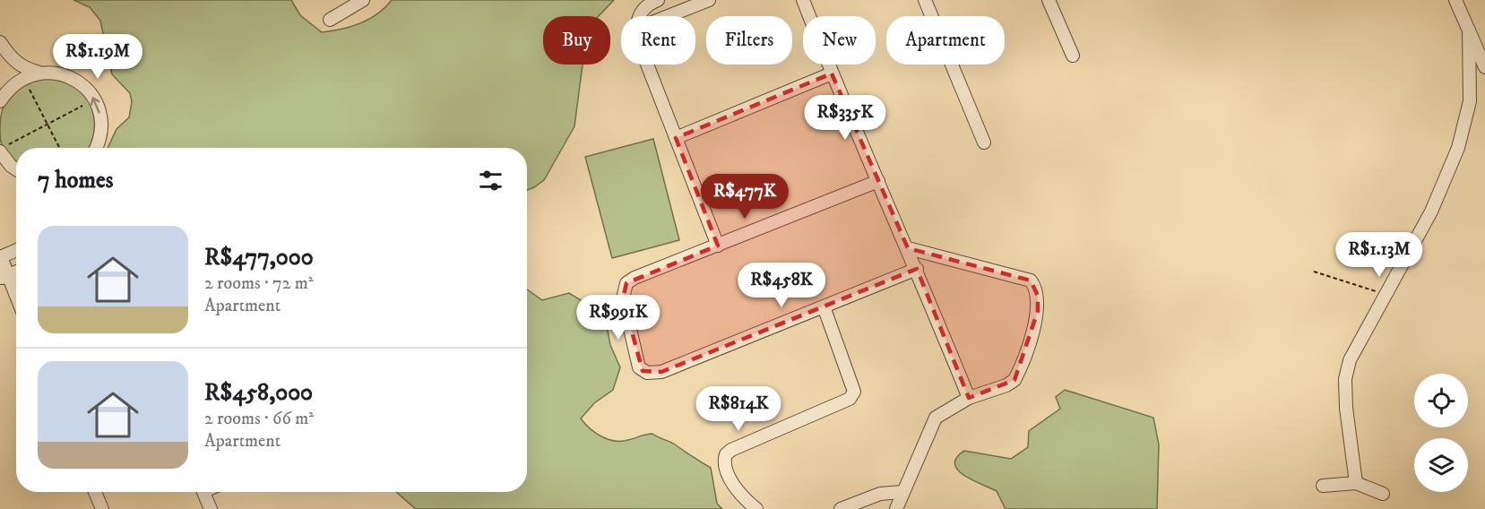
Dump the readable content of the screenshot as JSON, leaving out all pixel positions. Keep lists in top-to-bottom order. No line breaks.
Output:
{"page":{"chip":["Buy","Rent","Filters","New","Apartment"],"price":["R$1.19M","R$335K","R$477K","R$1.13M","R$458K","R$991K","R$814K"],"heading":"7 homes","list":[{"name":"R$477,000","note":"2 rooms · 72 m² · Apartment"},{"name":"R$458,000","note":"2 rooms · 66 m² · Apartment"}]}}
